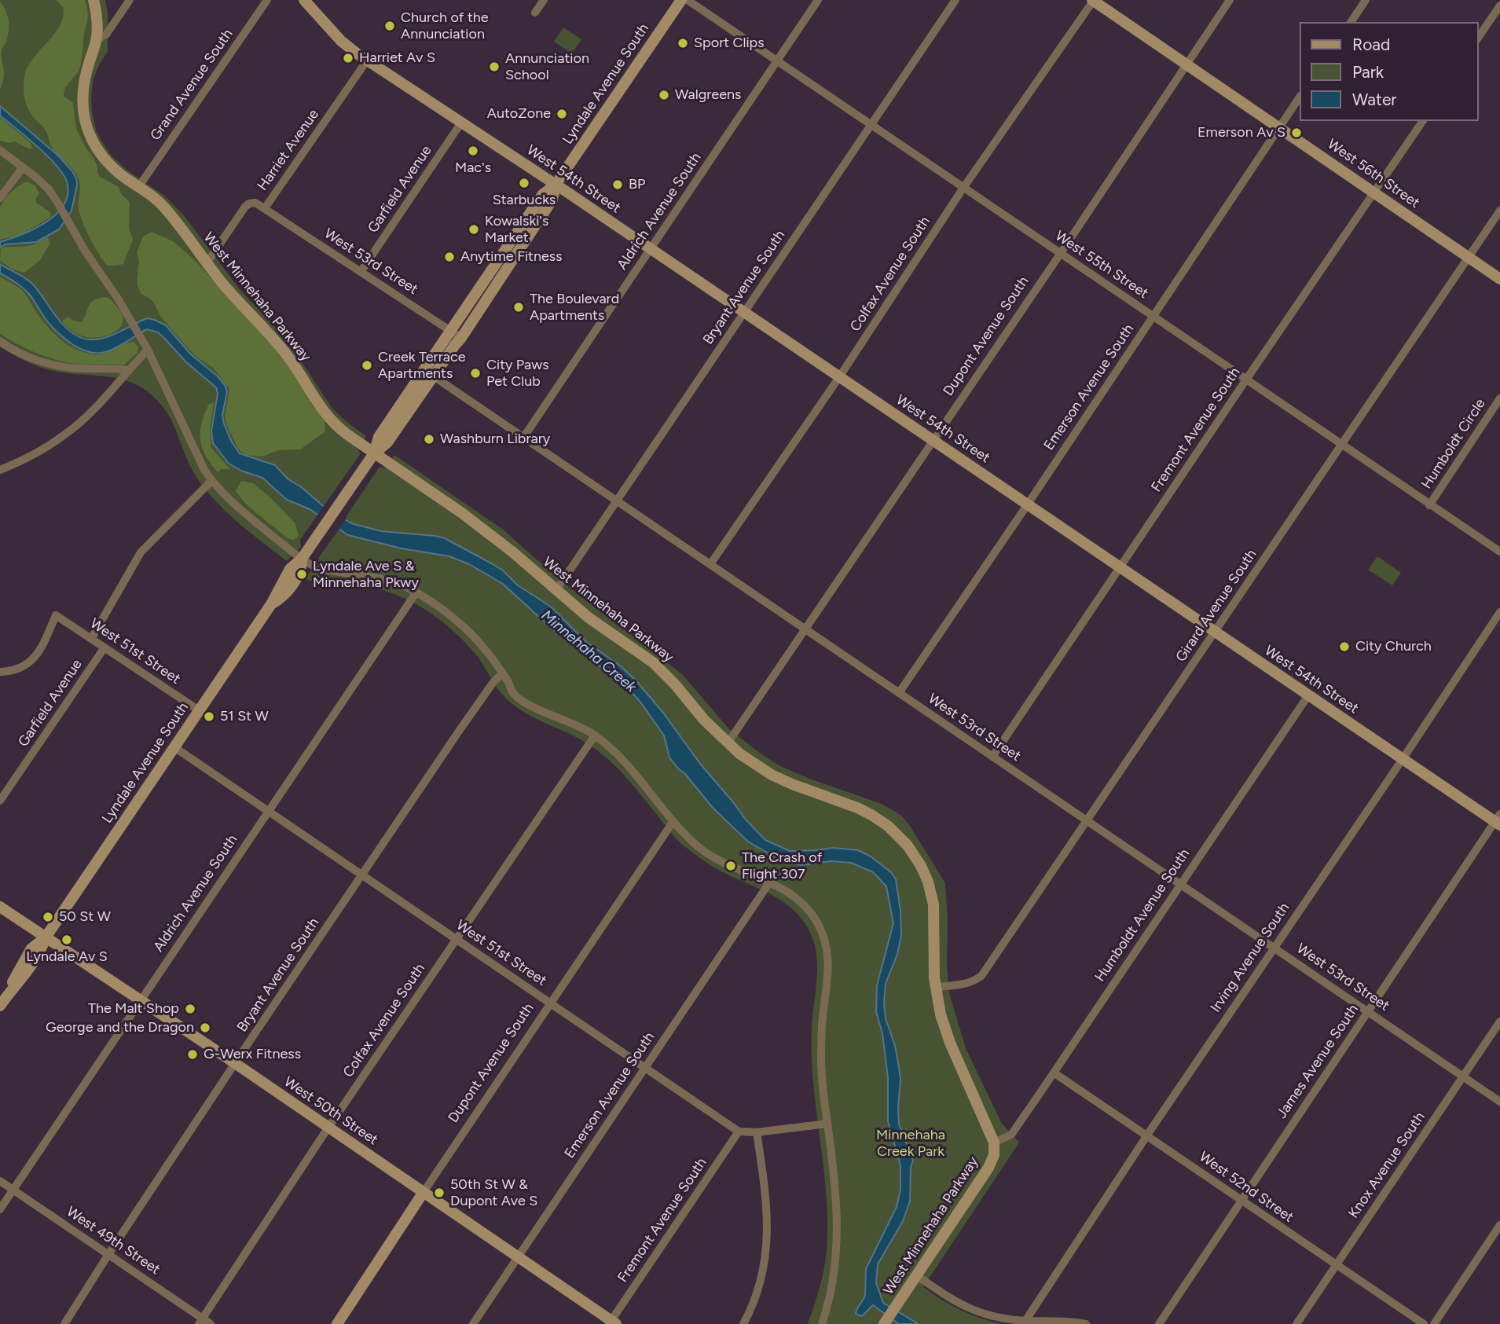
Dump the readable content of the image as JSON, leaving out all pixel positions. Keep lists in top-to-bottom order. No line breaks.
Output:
{"streets":{"street":["Lyndale Avenue South","Grand Avenue South","Harriet Avenue","West 56th Street","West 54th Street","Garfield Avenue","Aldrich Avenue South","West 53rd Street","West 55th Street","Colfax Avenue South","Bryant Avenue South","West Minnehaha Parkway","Dupont Avenue South","Emerson Avenue South","Fremont Avenue South","Humboldt Circle","Girard Avenue South","West 51st Street","Humboldt Avenue South","Irving Avenue South","James Avenue South","West 50th Street","Knox Avenue South","West 52nd Street","West 49th Street"]},"crossings":[["Lyndale Avenue South","West 54th Street"],["Lyndale Avenue South","West 53rd Street"],["Lyndale Avenue South","West Minnehaha Parkway"],["Lyndale Avenue South","West 51st Street"],["Lyndale Avenue South","West 50th Street"],["Grand Avenue South","West Minnehaha Parkway"],["Harriet Avenue","West 54th Street"],["Harriet Avenue","West 53rd Street"],["Harriet Avenue","West Minnehaha Parkway"],["West 56th Street","Colfax Avenue South"],["West 56th Street","Dupont Avenue South"],["West 56th Street","Emerson Avenue South"],["West 56th Street","Fremont Avenue South"],["West 56th Street","Girard Avenue South"],["West 54th Street","Garfield Avenue"],["West 54th Street","Aldrich Avenue South"],["West 54th Street","Colfax Avenue South"],["West 54th Street","Bryant Avenue South"],["West 54th Street","Dupont Avenue South"],["West 54th Street","Emerson Avenue South"],["West 54th Street","Fremont Avenue South"],["West 54th Street","Girard Avenue South"],["West 54th Street","Humboldt Avenue South"],["West 54th Street","Irving Avenue South"],["West 54th Street","James Avenue South"],["Garfield Avenue","West 53rd Street"],["Garfield Avenue","West 51st Street"],["Aldrich Avenue South","West 53rd Street"],["Aldrich Avenue South","West 55th Street"],["Aldrich Avenue South","West 51st Street"],["Aldrich Avenue South","West 50th Street"],["Aldrich Avenue South","West 49th Street"],["West 53rd Street","Colfax Avenue South"],["West 53rd Street","Bryant Avenue South"],["West 53rd Street","Dupont Avenue South"],["West 53rd Street","Emerson Avenue South"],["West 53rd Street","Fremont Avenue South"],["West 53rd Street","Girard Avenue South"],["West 53rd Street","Humboldt Avenue South"],["West 53rd Street","Irving Avenue South"],["West 53rd Street","James Avenue South"],["West 53rd Street","Knox Avenue South"],["West 55th Street","Colfax Avenue South"],["West 55th Street","Bryant Avenue South"],["West 55th Street","Dupont Avenue South"],["West 55th Street","Emerson Avenue South"],["West 55th Street","Fremont Avenue South"],["West 55th Street","Humboldt Circle"],["West 55th Street","Girard Avenue South"],["Colfax Avenue South","West 51st Street"],["Colfax Avenue South","West 50th Street"],["Colfax Avenue South","West 49th Street"],["Bryant Avenue South","West Minnehaha Parkway"],["Bryant Avenue South","West 51st Street"],["Bryant Avenue South","West 50th Street"],["Bryant Avenue South","West 49th Street"],["West Minnehaha Parkway","Dupont Avenue South"],["West Minnehaha Parkway","Girard Avenue South"],["West Minnehaha Parkway","Humboldt Avenue South"],["Dupont Avenue South","West 51st Street"],["Dupont Avenue South","West 50th Street"],["Emerson Avenue South","West 51st Street"],["Emerson Avenue South","West 50th Street"],["Fremont Avenue South","West 51st Street"],["Fremont Avenue South","West 50th Street"],["Humboldt Avenue South","West 52nd Street"],["Irving Avenue South","West 52nd Street"],["James Avenue South","West 52nd Street"],["Knox Avenue South","West 52nd Street"]],"water":["Minnehaha Creek"],"parks":["Minnehaha Creek Park"],"places":["Church of the Annunciation","Sport Clips","Harriet Av S","Annunciation School","Walgreens","AutoZone","Emerson Av S","Mac's","Starbucks","BP","Kowalski's Market","Anytime Fitness","The Boulevard Apartments","Creek Terrace Apartments","City Paws Pet Club","Washburn Library","Lyndale Ave S & Minnehaha Pkwy","City Church","51 St W","The Crash of Flight 307","50 St W","Lyndale Av S","The Malt Shop","George and the Dragon","G-Werx Fitness","50th St W & Dupont Ave S"],"legend":["Road","Park","Water"]}
